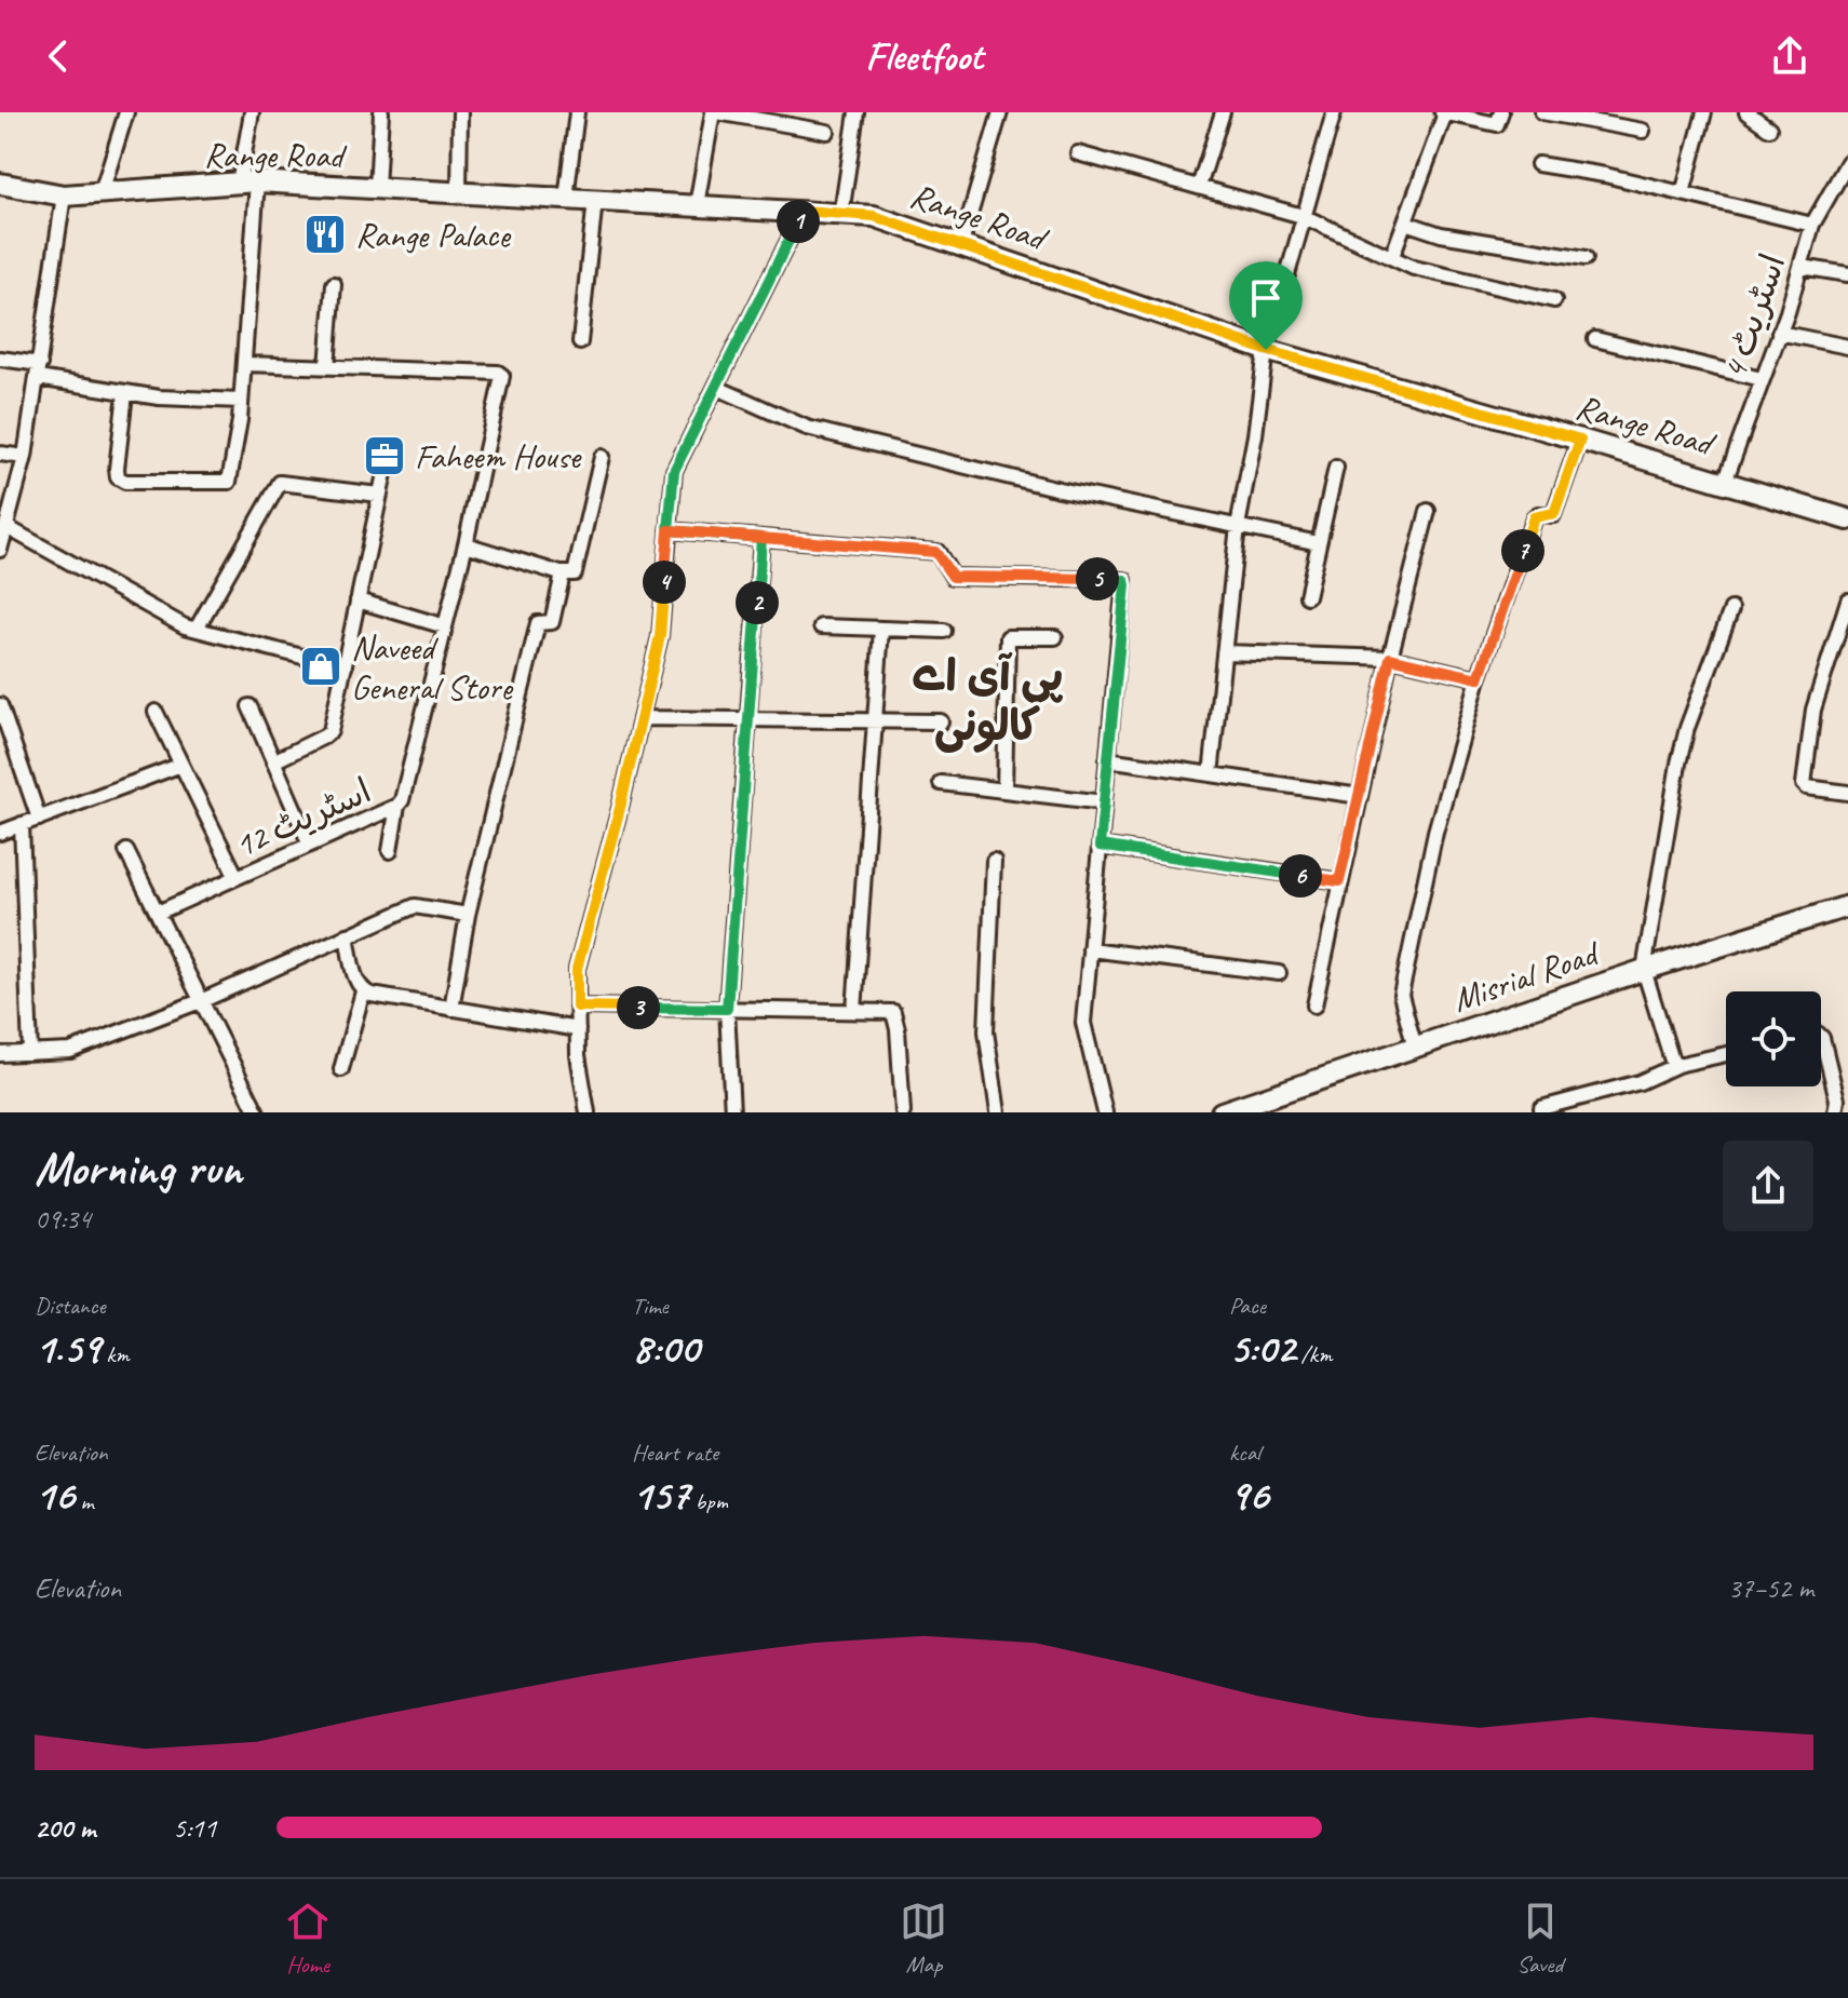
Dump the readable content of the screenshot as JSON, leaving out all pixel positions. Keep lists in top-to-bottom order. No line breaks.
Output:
{"streets":{"main road":["Range Road","Misrial Road"],"street":["اسٹریٹ 4","اسٹریٹ 12"]},"crossings":[["Range Road","اسٹریٹ 4"]],"districts":["پی آی اے کالونی"],"places":{"restaurant":["Range Palace"],"office":["Faheem House"],"shop":["Naveed General Store"]},"page":{"header":"Fleetfoot","pins":["1","7","5","4","2","6","3"],"heading":["Morning run","09:34"],"stats":[["Distance","1.59 km"],["Time","8:00"],["Pace","5:02 /km"],["Elevation","16 m"],["Heart rate","157 bpm"],["kcal","96"]],"chart":["Elevation","37–52 m"],"list":[{"name":"200 m","note":"5:11"}],"tabs":["Home","Map","Saved"]}}
